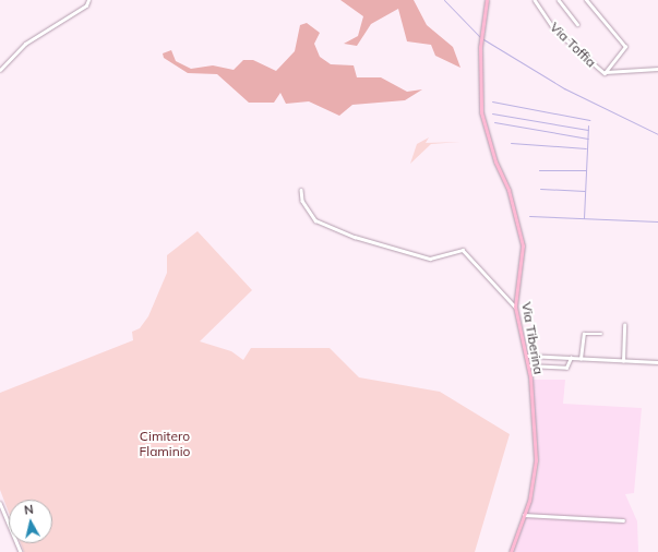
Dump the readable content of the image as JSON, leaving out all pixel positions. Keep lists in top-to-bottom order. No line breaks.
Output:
{"streets":{"main road":["Via Tiberina"],"street":["Via Toffia"]},"parks":["Cimitero Flaminio"],"north":"top"}
